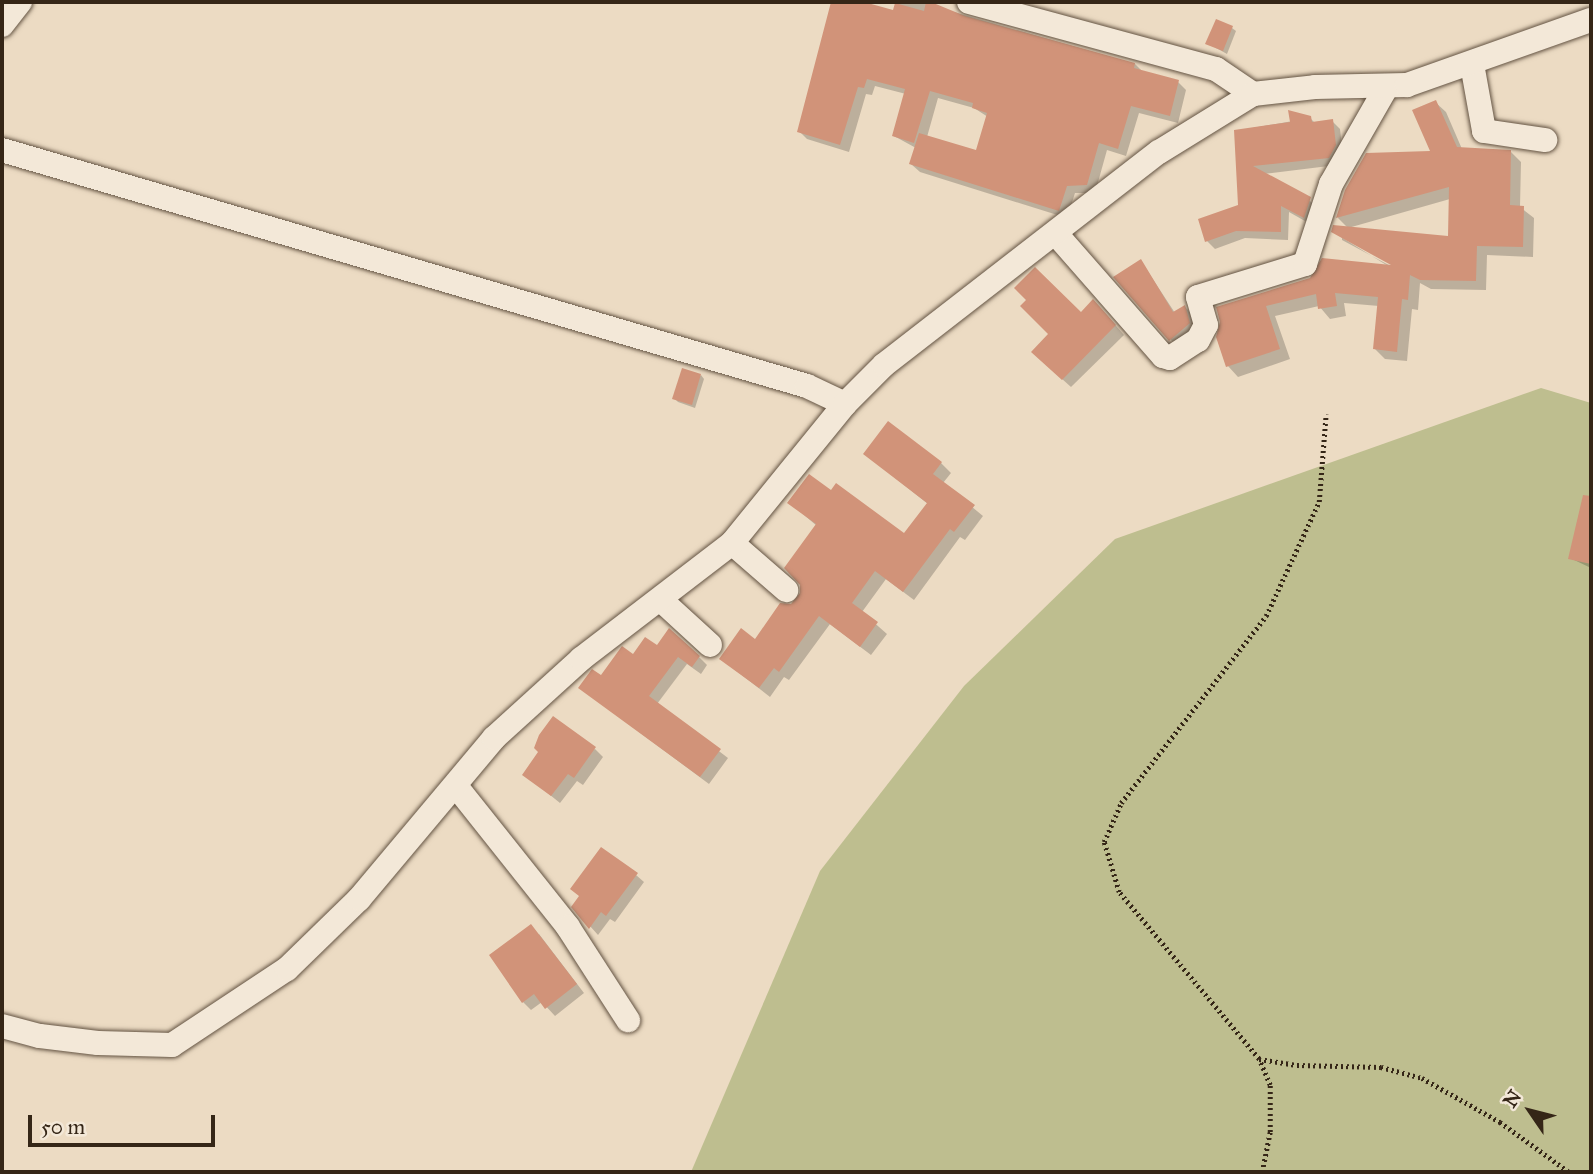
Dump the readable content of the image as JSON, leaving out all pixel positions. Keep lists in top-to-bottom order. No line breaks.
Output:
{"scale_bar":"50 m","north":"top left"}
